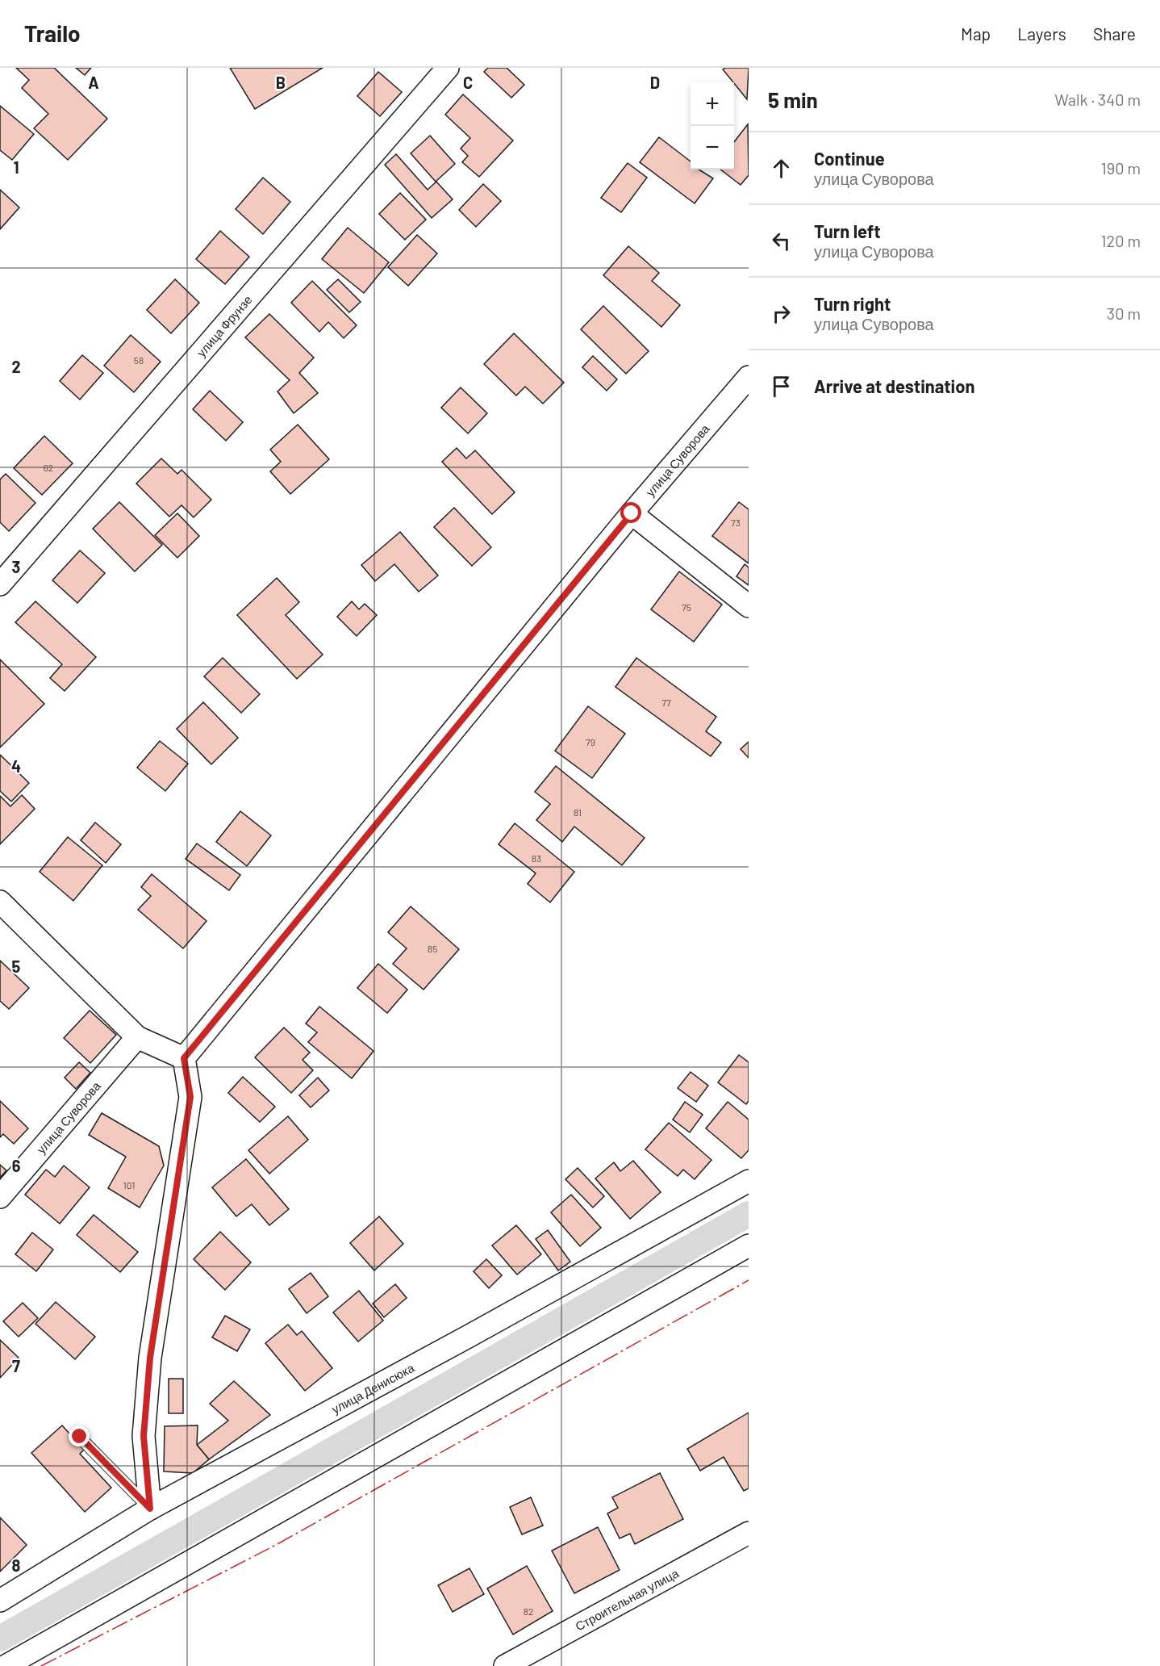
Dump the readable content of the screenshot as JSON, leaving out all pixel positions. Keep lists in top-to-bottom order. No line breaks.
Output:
{"streets":{"street":["улица Фрунзе","улица Суворова","улица Денисюка","Строительная улица"]},"house_numbers":["58","62","73","75","77","79","81","83","85","101","82"],"page":{"header":"Trailo","nav":["Map","Layers","Share"],"heading":["5 min","Walk · 340 m"],"map_buttons":["+","−"],"list":[["Continue","улица Суворова","190 m"],["Turn left","улица Суворова","120 m"],["Turn right","улица Суворова","30 m"],"Arrive at destination"]},"grid":{"columns":["A","B","C","D"],"rows":["1","2","3","4","5","6","7","8"]}}
